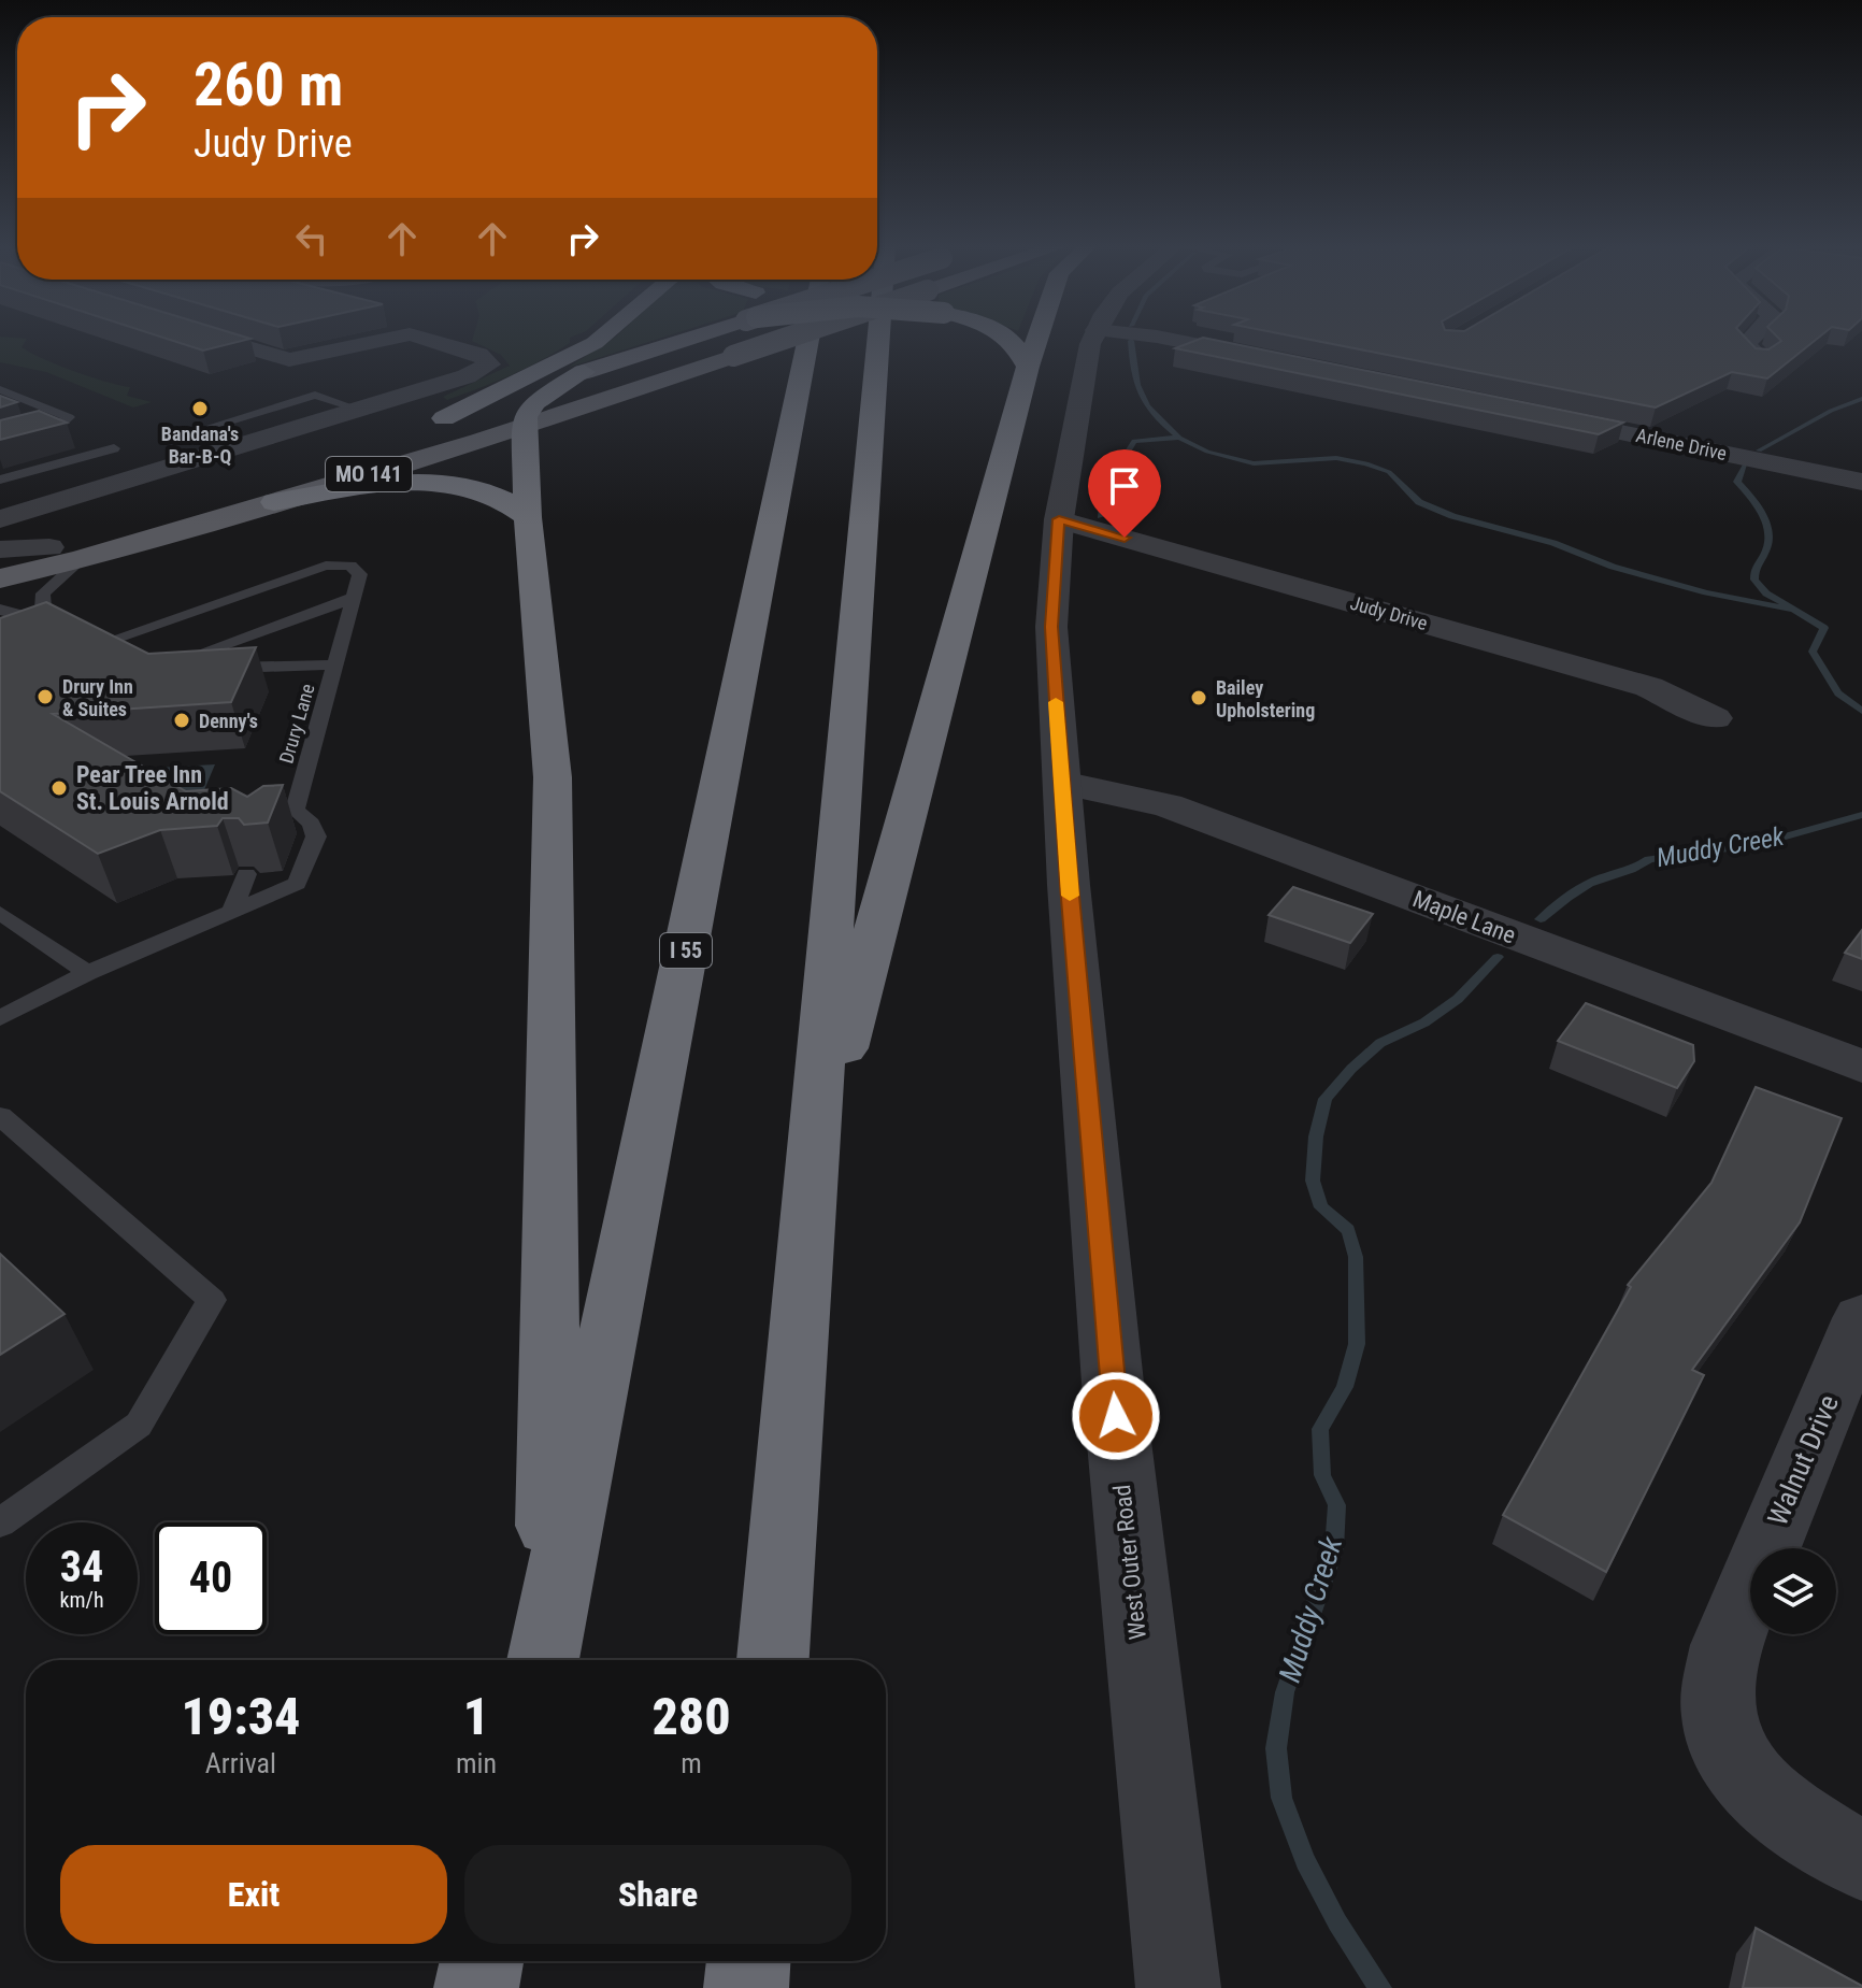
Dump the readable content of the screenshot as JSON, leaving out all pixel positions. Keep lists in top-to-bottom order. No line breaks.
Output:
{"streets":{"highway":["MO 141","I 55"],"street":["Arlene Drive","Judy Drive","Maple Lane","Walnut Drive","West Outer Road"],"lane":["Drury Lane"]},"crossings":[["Judy Drive","West Outer Road"],["Maple Lane","West Outer Road"]],"water":["Muddy Creek"],"places":["Bandana's Bar-B-Q","Drury Inn & Suites","Bailey Upholstering","Denny's","Pear Tree Inn St. Louis Arnold"],"page":{"turn":["260 m","Judy Drive"],"speed":"34 km/h","limit":"40","eta":["19:34","Arrival","1","min","280","m"],"buttons":["Exit","Share"]}}
